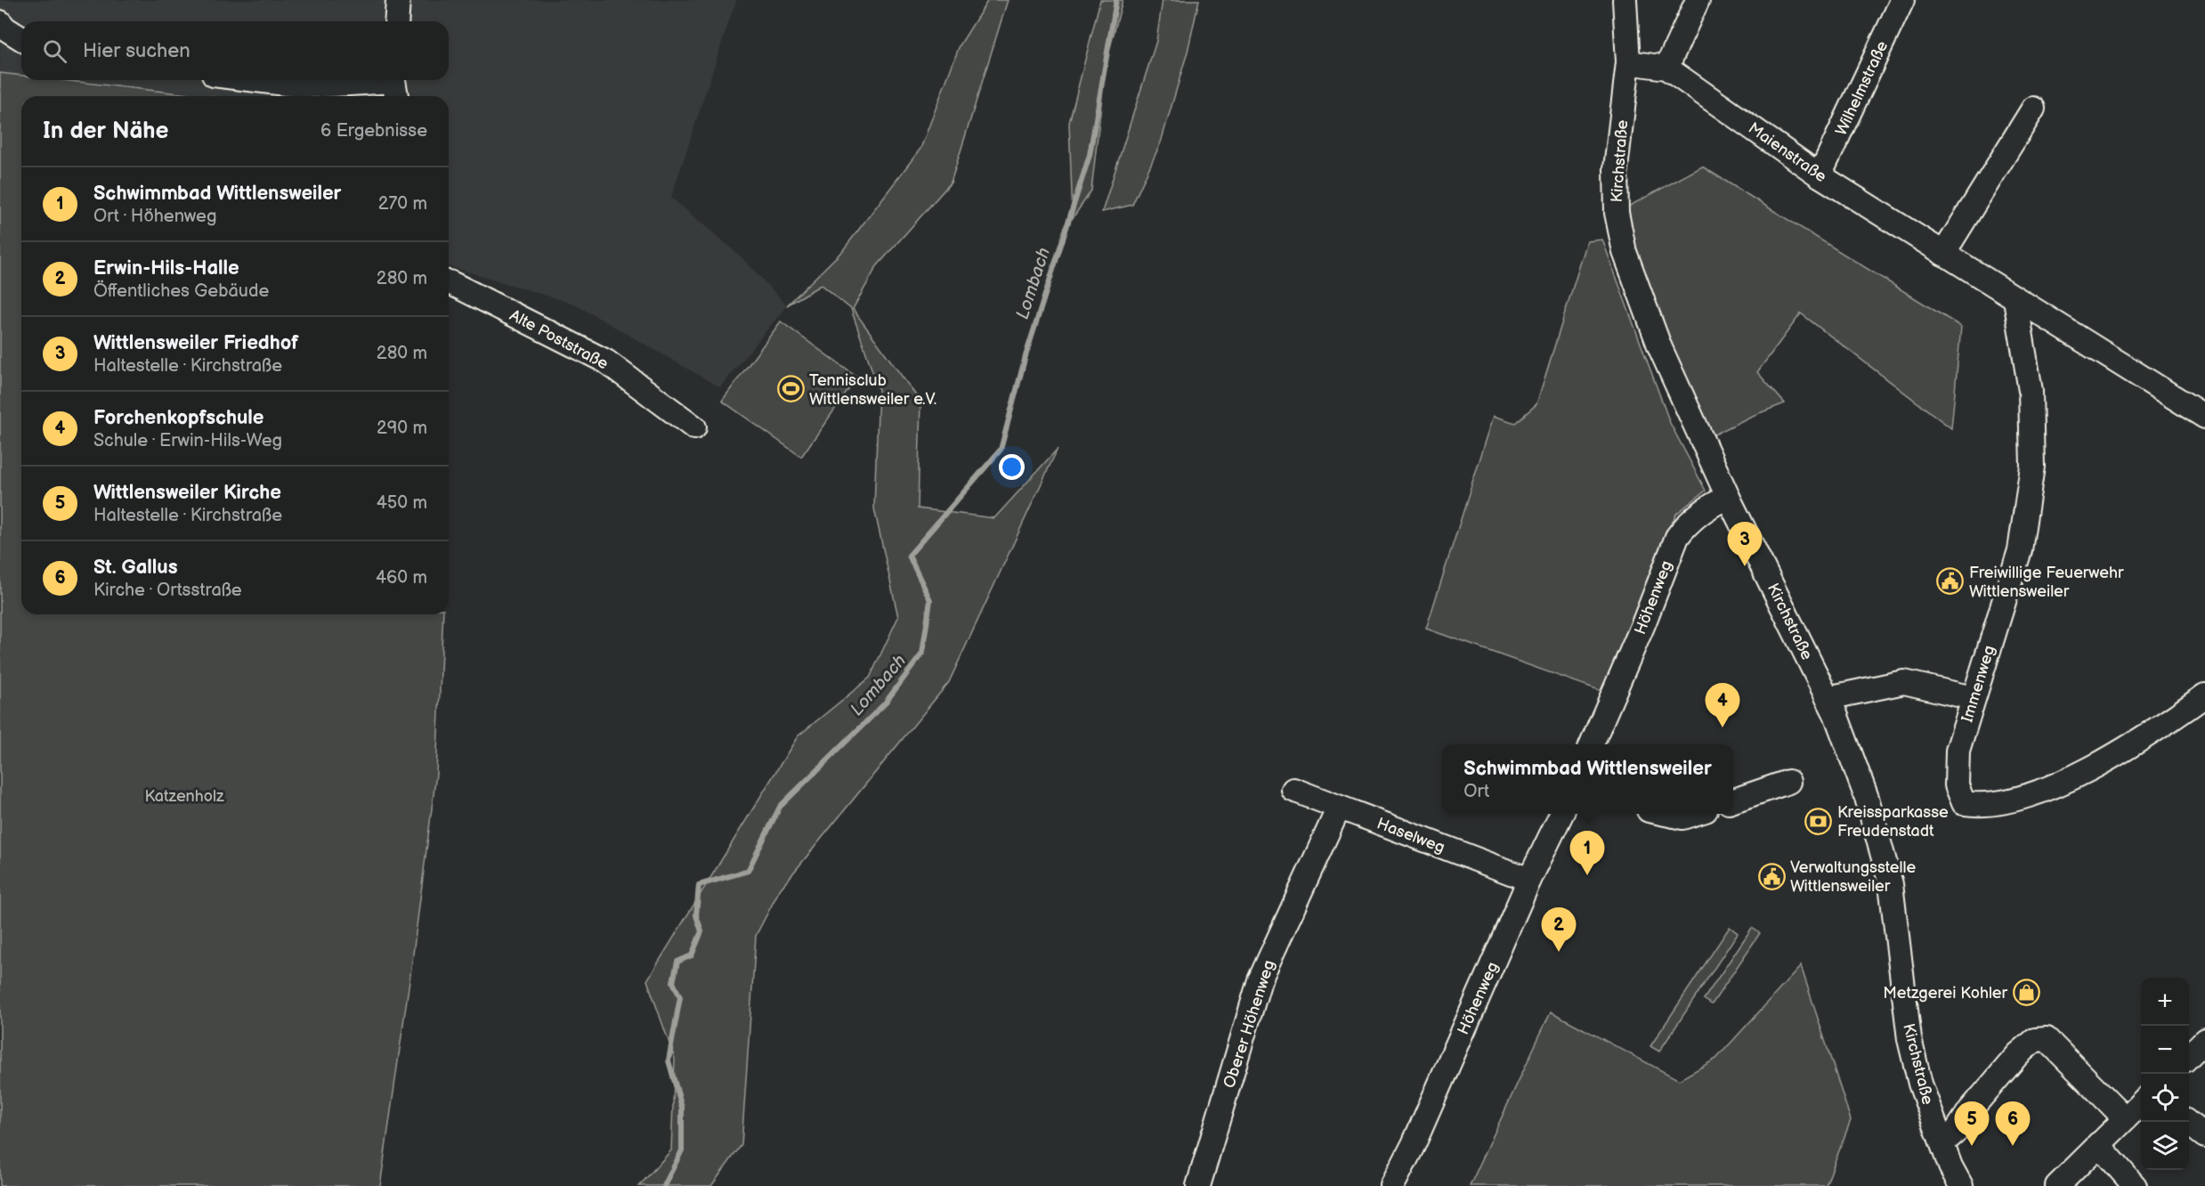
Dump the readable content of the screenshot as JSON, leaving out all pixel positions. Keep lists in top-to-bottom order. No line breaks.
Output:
{"streets":{"street":["Wilhelmstraße","Maienstraße","Kirchstraße","Alte Poststraße","Höhenweg","Immenweg","Haselweg","Oberer Höhenweg"]},"crossings":[["Wilhelmstraße","Maienstraße"],["Maienstraße","Kirchstraße"],["Maienstraße","Immenweg"],["Kirchstraße","Höhenweg"],["Höhenweg","Haselweg"],["Haselweg","Oberer Höhenweg"]],"water":["Lombach"],"parks":["Katzenholz"],"places":{"sports":["Tennisclub Wittlensweiler e.V."],"public building":["Freiwillige Feuerwehr Wittlensweiler","Verwaltungsstelle Wittlensweiler"],"bank":["Kreissparkasse Freudenstadt"],"shop":["Metzgerei Kohler"]},"page":{"search":"Hier suchen","heading":["In der Nähe","6 Ergebnisse"],"list":[{"mark":"1","name":"Schwimmbad Wittlensweiler","note":"Ort · Höhenweg","value":"270 m"},{"mark":"2","name":"Erwin-Hils-Halle","note":"Öffentliches Gebäude","value":"280 m"},{"mark":"3","name":"Wittlensweiler Friedhof","note":"Haltestelle · Kirchstraße","value":"280 m"},{"mark":"4","name":"Forchenkopfschule","note":"Schule · Erwin-Hils-Weg","value":"290 m"},{"mark":"5","name":"Wittlensweiler Kirche","note":"Haltestelle · Kirchstraße","value":"450 m"},{"mark":"6","name":"St. Gallus","note":"Kirche · Ortsstraße","value":"460 m"}],"pins":["3","4","1","2","5","6"],"popup":["Schwimmbad Wittlensweiler","Ort"],"map_buttons":["+","−"]}}
